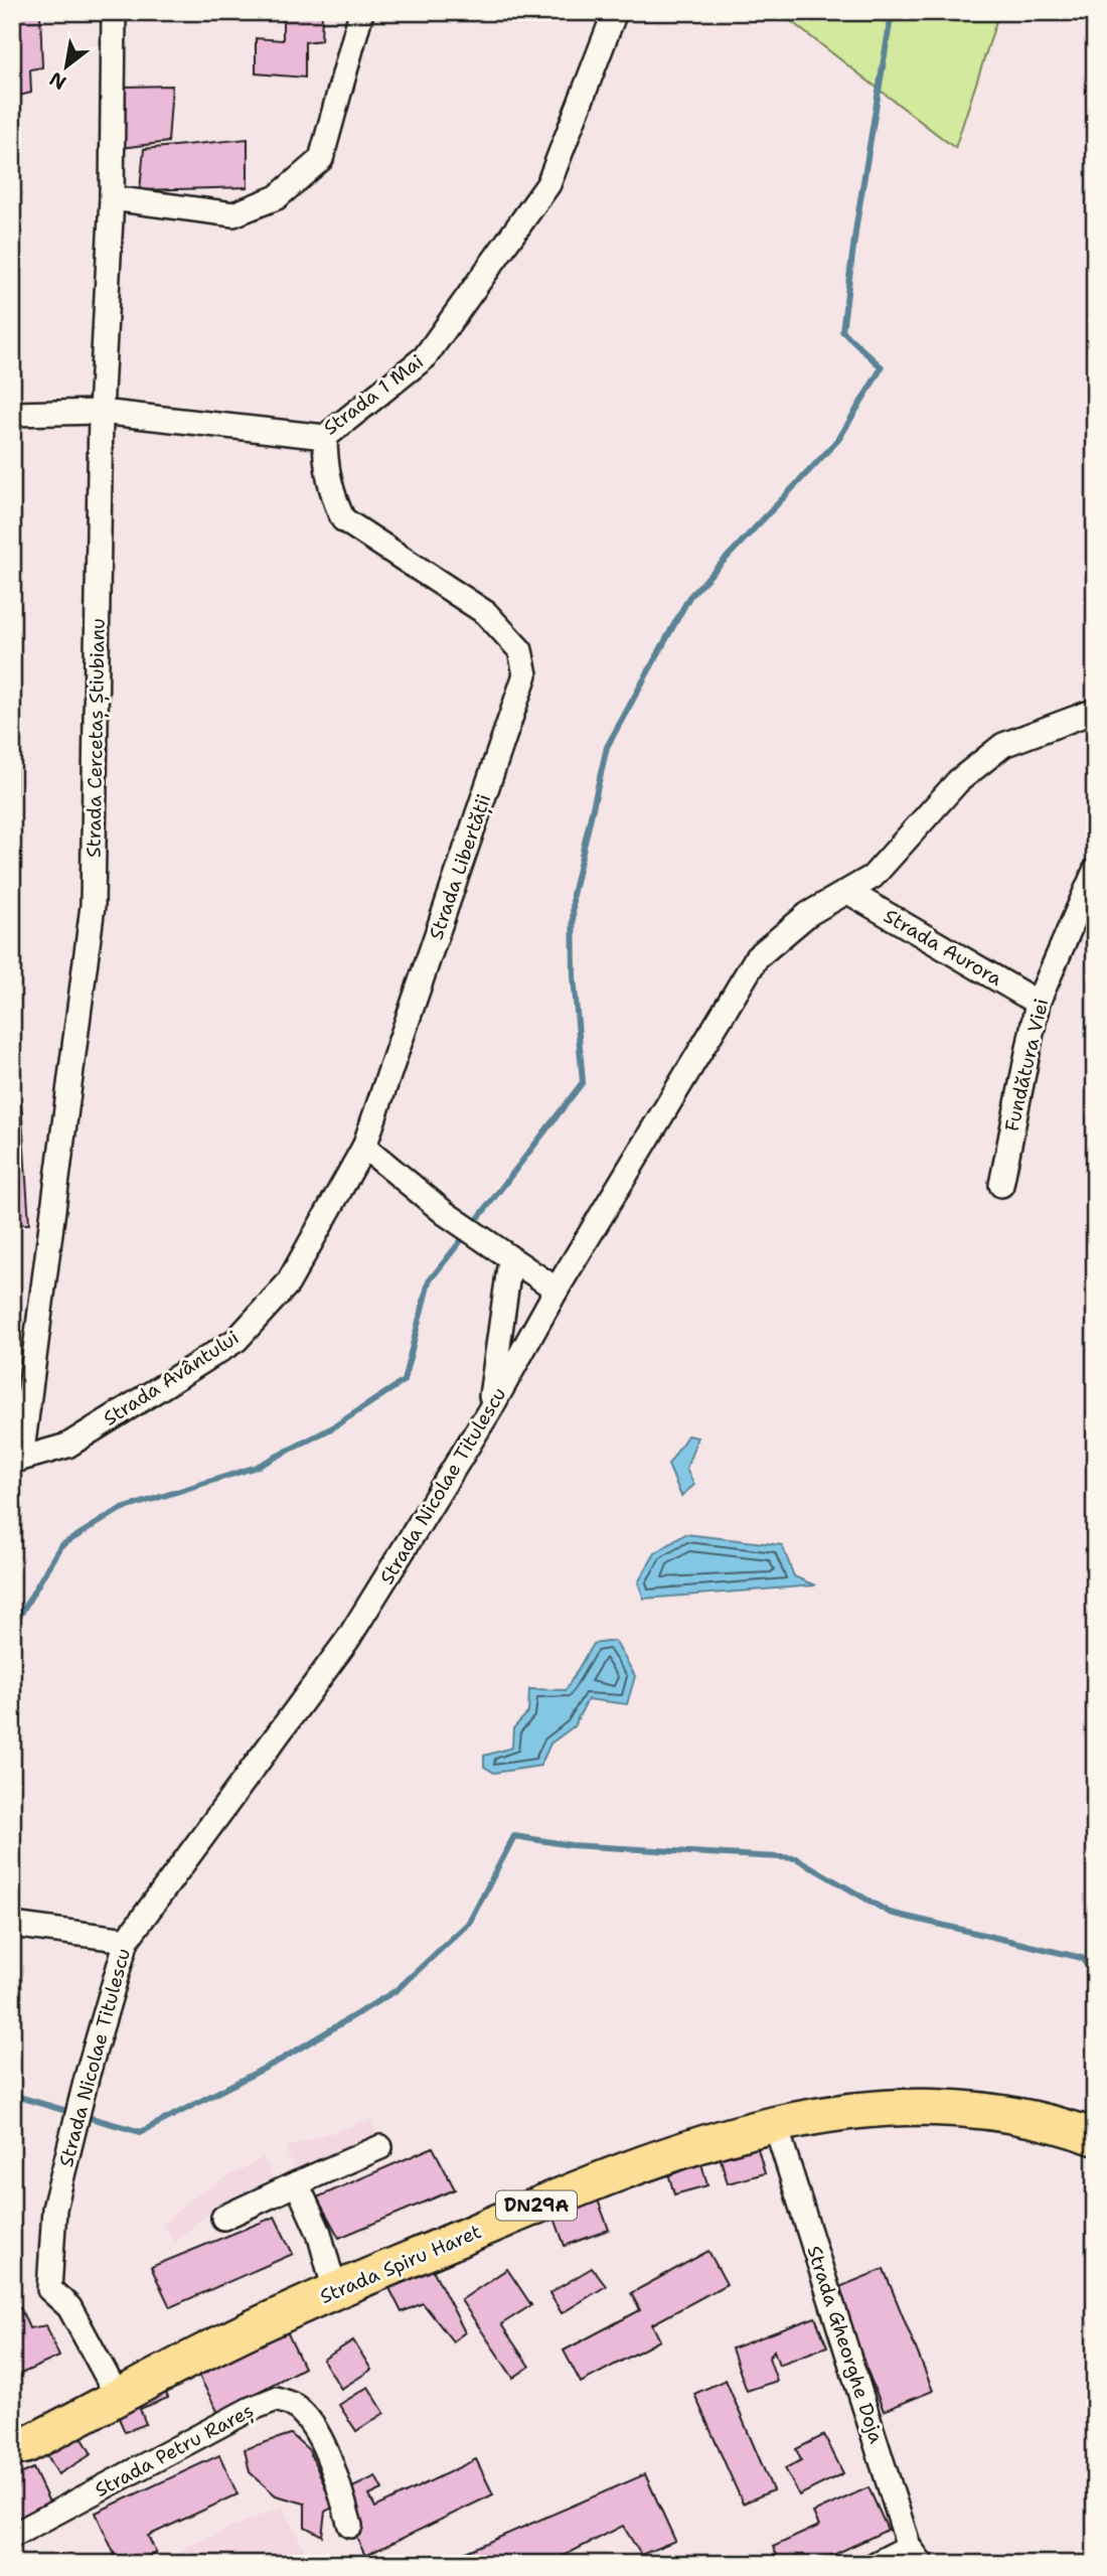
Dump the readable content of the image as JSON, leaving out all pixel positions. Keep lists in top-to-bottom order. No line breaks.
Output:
{"streets":{"main road":["DN29A","Strada Spiru Haret"],"street":["Strada 1 Mai","Strada Cercetaș Știubianu","Strada Libertății","Strada Aurora","Fundătura Viei","Strada Avântului","Strada Nicolae Titulescu","Strada Gheorghe Doja","Strada Petru Rareș"]},"crossings":[["Strada 1 Mai","Strada Cercetaș Știubianu"],["Strada 1 Mai","Strada Libertății"],["Strada Cercetaș Știubianu","Strada Avântului"],["Strada Libertății","Strada Avântului"],["Strada Aurora","Fundătura Viei"],["Strada Aurora","Strada Nicolae Titulescu"],["Strada Nicolae Titulescu","Strada Spiru Haret"],["Strada Spiru Haret","Strada Gheorghe Doja"]],"north":"bottom left"}
